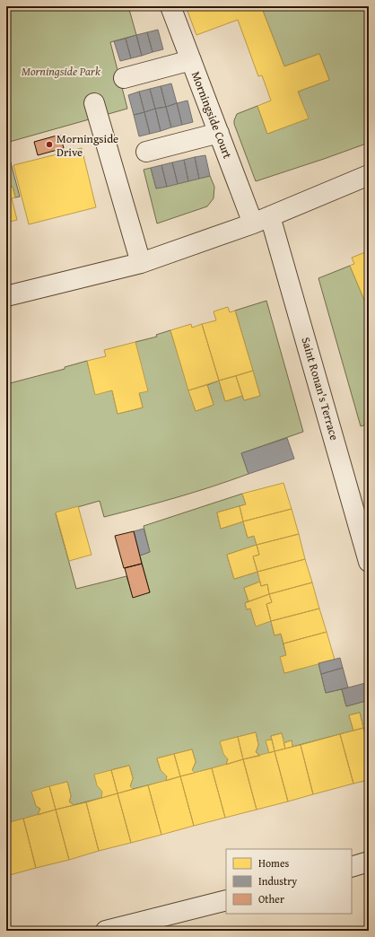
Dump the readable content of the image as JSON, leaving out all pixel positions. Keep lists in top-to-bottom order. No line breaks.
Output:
{"streets":{"street":["Morningside Court","Saint Ronan's Terrace"]},"crossings":[["Morningside Court","Saint Ronan's Terrace"]],"parks":["Morningside Park"],"places":["Morningside Drive"],"legend":["Homes","Industry","Other"]}
